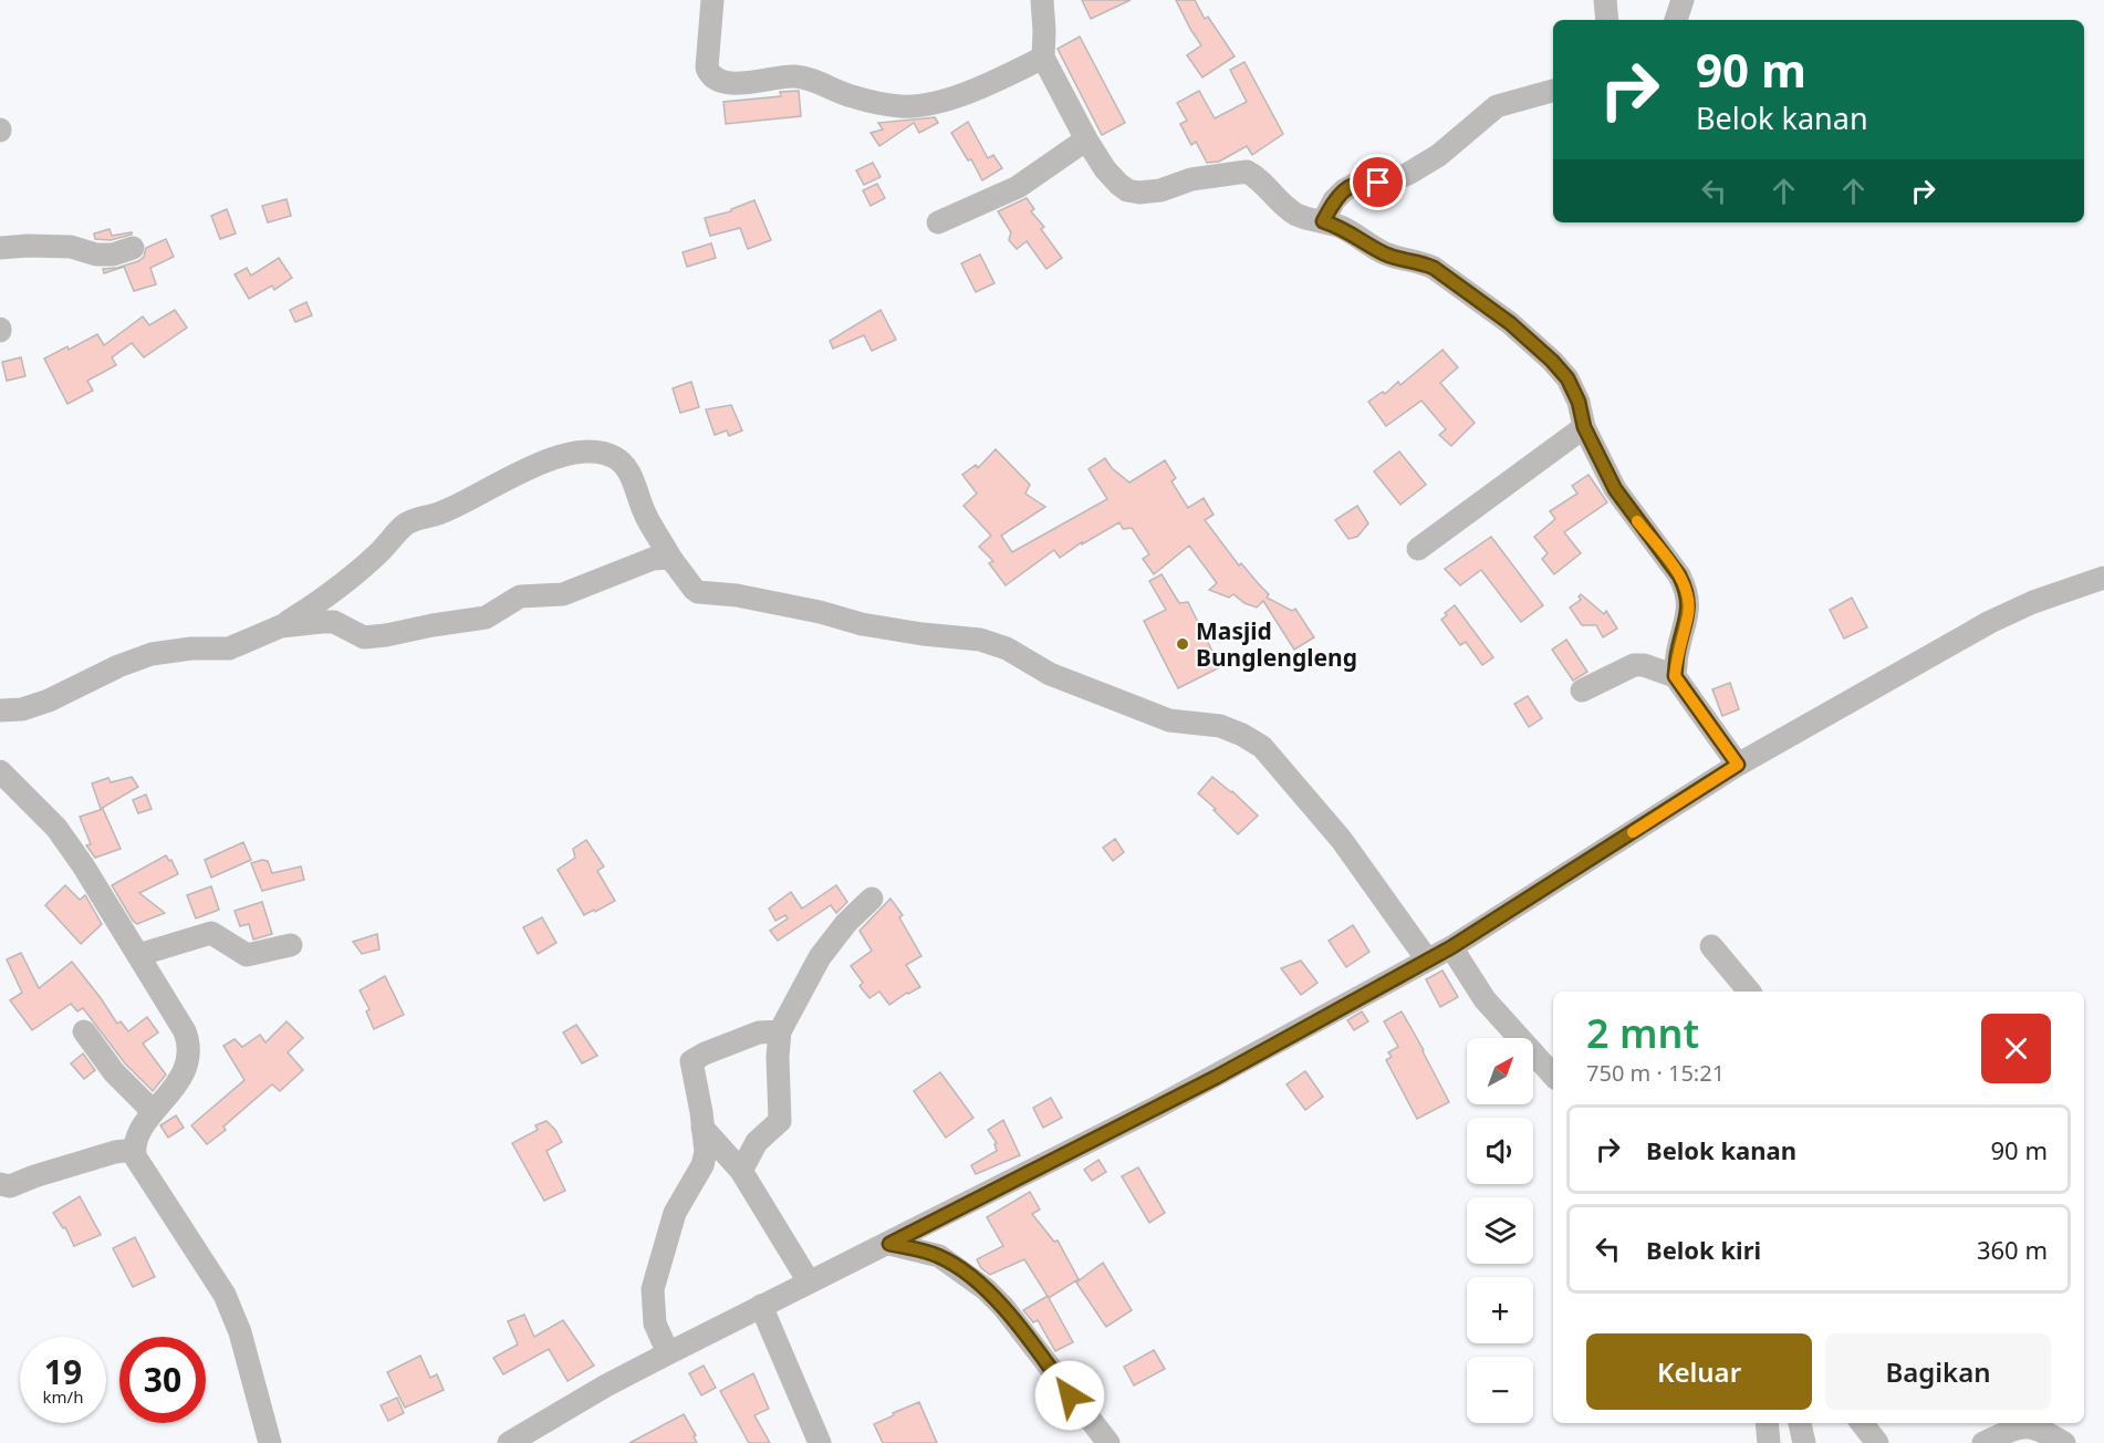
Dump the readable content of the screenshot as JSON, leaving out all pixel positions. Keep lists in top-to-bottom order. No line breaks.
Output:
{"places":["Masjid Bunglengleng"],"north":"top right","page":{"turn":["90 m","Belok kanan"],"heading":["2 mnt","750 m · 15:21"],"map_buttons":["+","−"],"list":[{"name":"Belok kanan","value":"90 m"},{"name":"Belok kiri","value":"360 m"}],"buttons":["Keluar","Bagikan"],"speed":"19 km/h","limit":"30"}}
